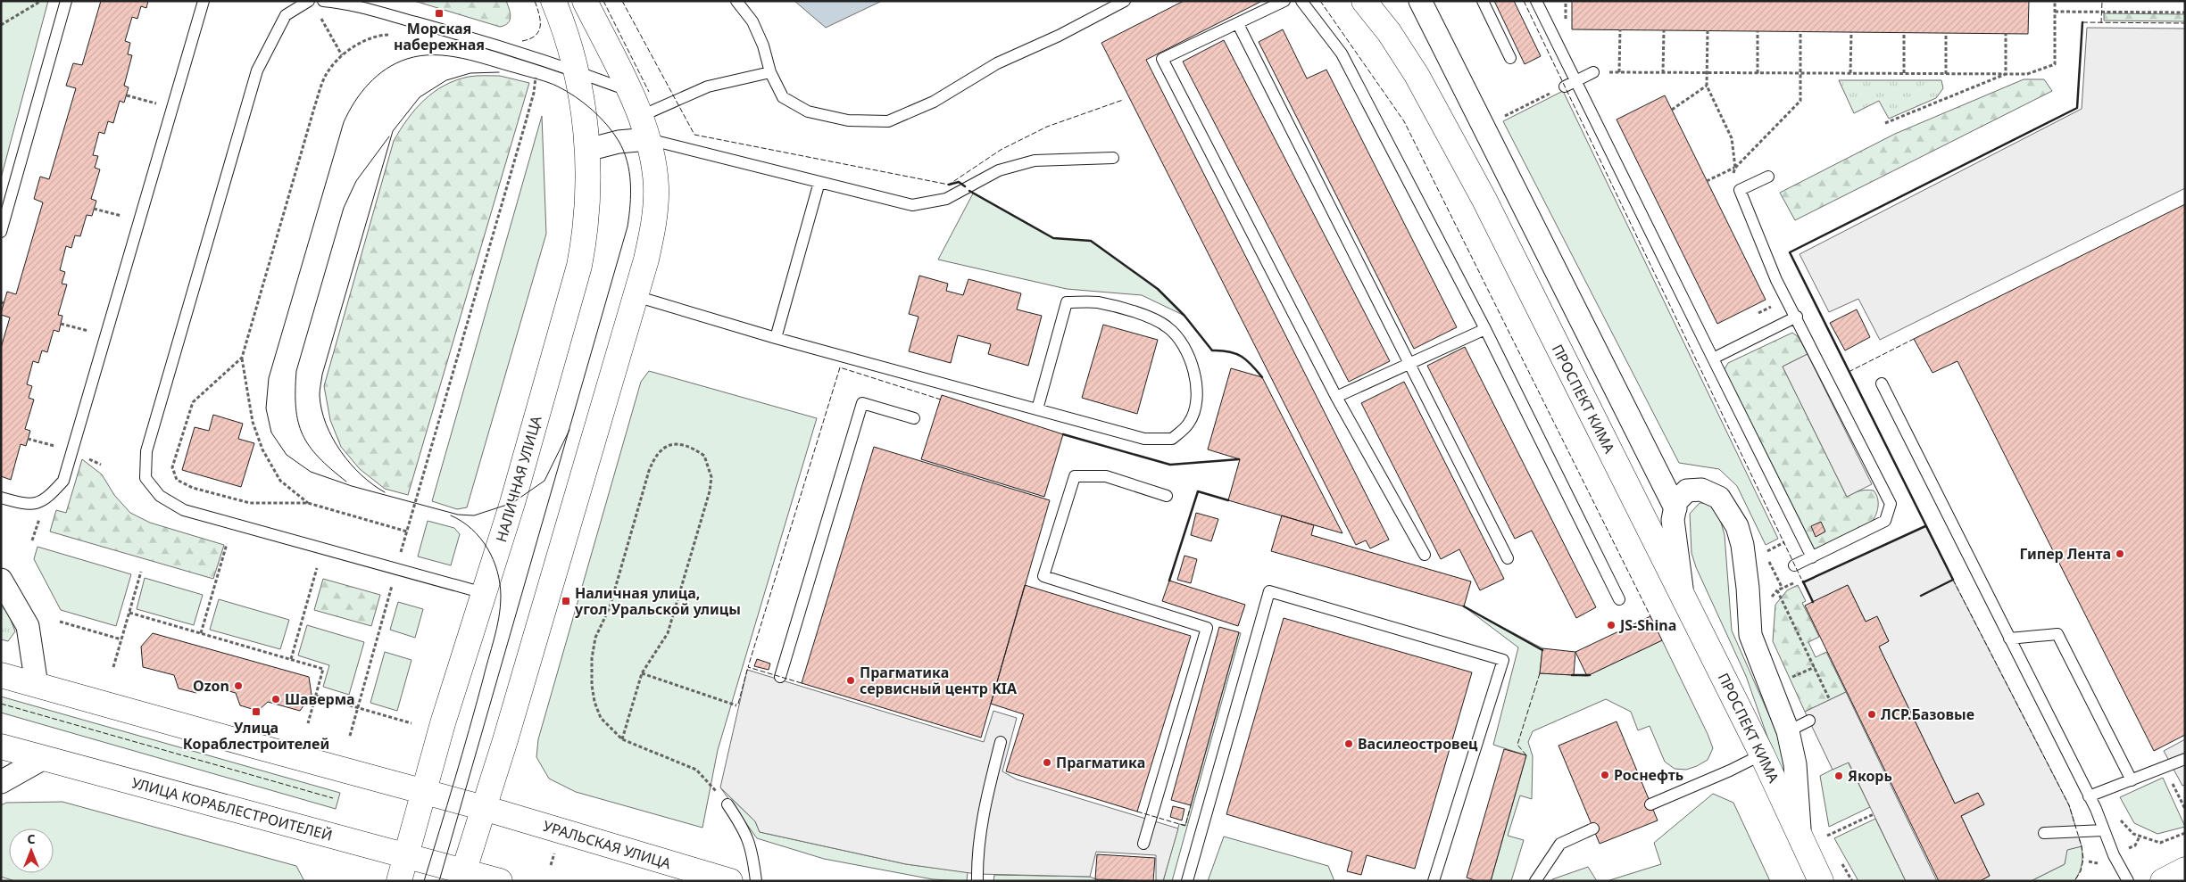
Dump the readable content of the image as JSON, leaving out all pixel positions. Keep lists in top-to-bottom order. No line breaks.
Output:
{"streets":{"main road":["ПРОСПЕКТ КИМА","НАЛИЧНАЯ УЛИЦА","УЛИЦА КОРАБЛЕСТРОИТЕЛЕЙ","УРАЛЬСКАЯ УЛИЦА"]},"crossings":[["НАЛИЧНАЯ УЛИЦА","УЛИЦА КОРАБЛЕСТРОИТЕЛЕЙ"]],"places":{"transit":["Морская набережная","Наличная улица, угол Уральской улицы","Улица Кораблестроителей"],"other":["Гипер Лента","JS-Shina","Прагматика сервисный центр KIA","Ozon","Шаверма","ЛСР.Базовые","Василеостровец","Прагматика","Роснефть","Якорь"]},"north":"top"}
